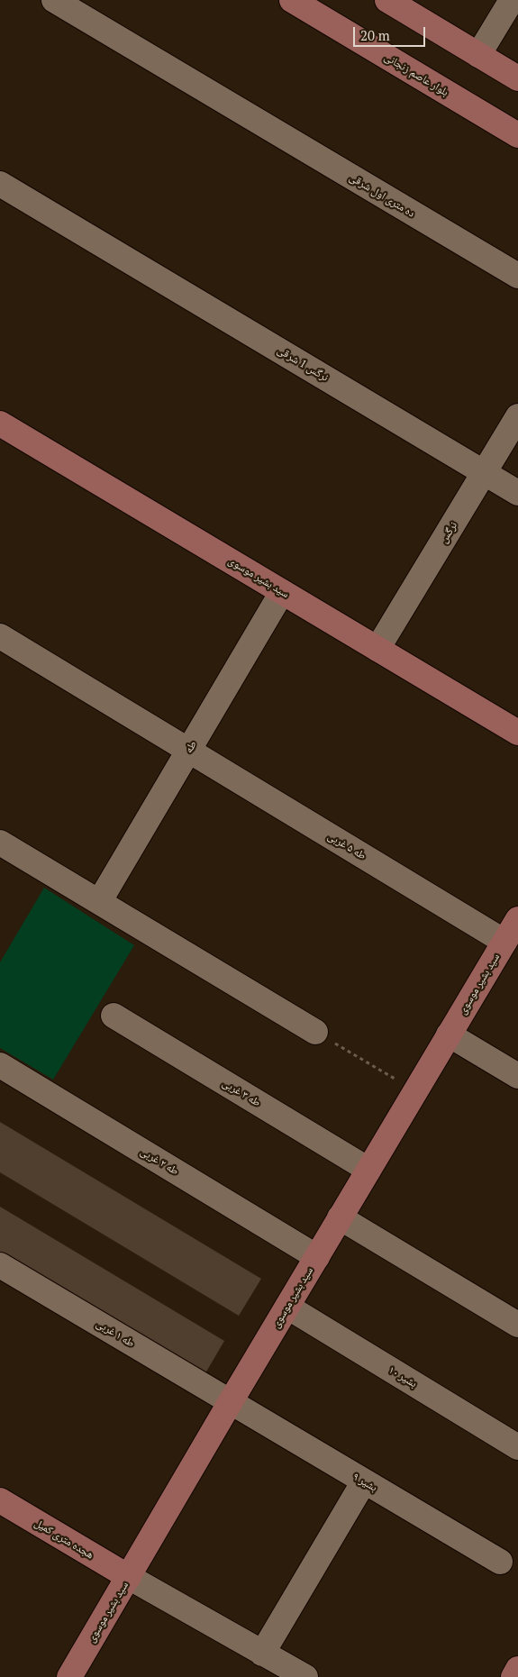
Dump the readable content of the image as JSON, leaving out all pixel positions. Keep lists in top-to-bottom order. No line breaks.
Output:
{"streets":{"street":["بلوار عاصم زنجانی","ده متری اول شرقی","نرگس 1 شرقی","نرگس","سید بشیر موسوی","طه","طه ۵ غربی","طه ۳ غربی","طه ۲ غربی","طه ۱ غربی","بشیر ۱۰","بشیر ۹","هجده متری کمیل"]},"crossings":[["نرگس 1 شرقی","نرگس"],["نرگس","سید بشیر موسوی"],["سید بشیر موسوی","طه"],["سید بشیر موسوی","طه ۵ غربی"],["سید بشیر موسوی","طه ۳ غربی"],["سید بشیر موسوی","طه ۲ غربی"],["سید بشیر موسوی","طه ۱ غربی"],["سید بشیر موسوی","بشیر ۱۰"],["سید بشیر موسوی","بشیر ۹"],["سید بشیر موسوی","هجده متری کمیل"],["طه","طه ۵ غربی"],["طه ۱ غربی","بشیر ۹"]],"scale_bar":"20 m"}
